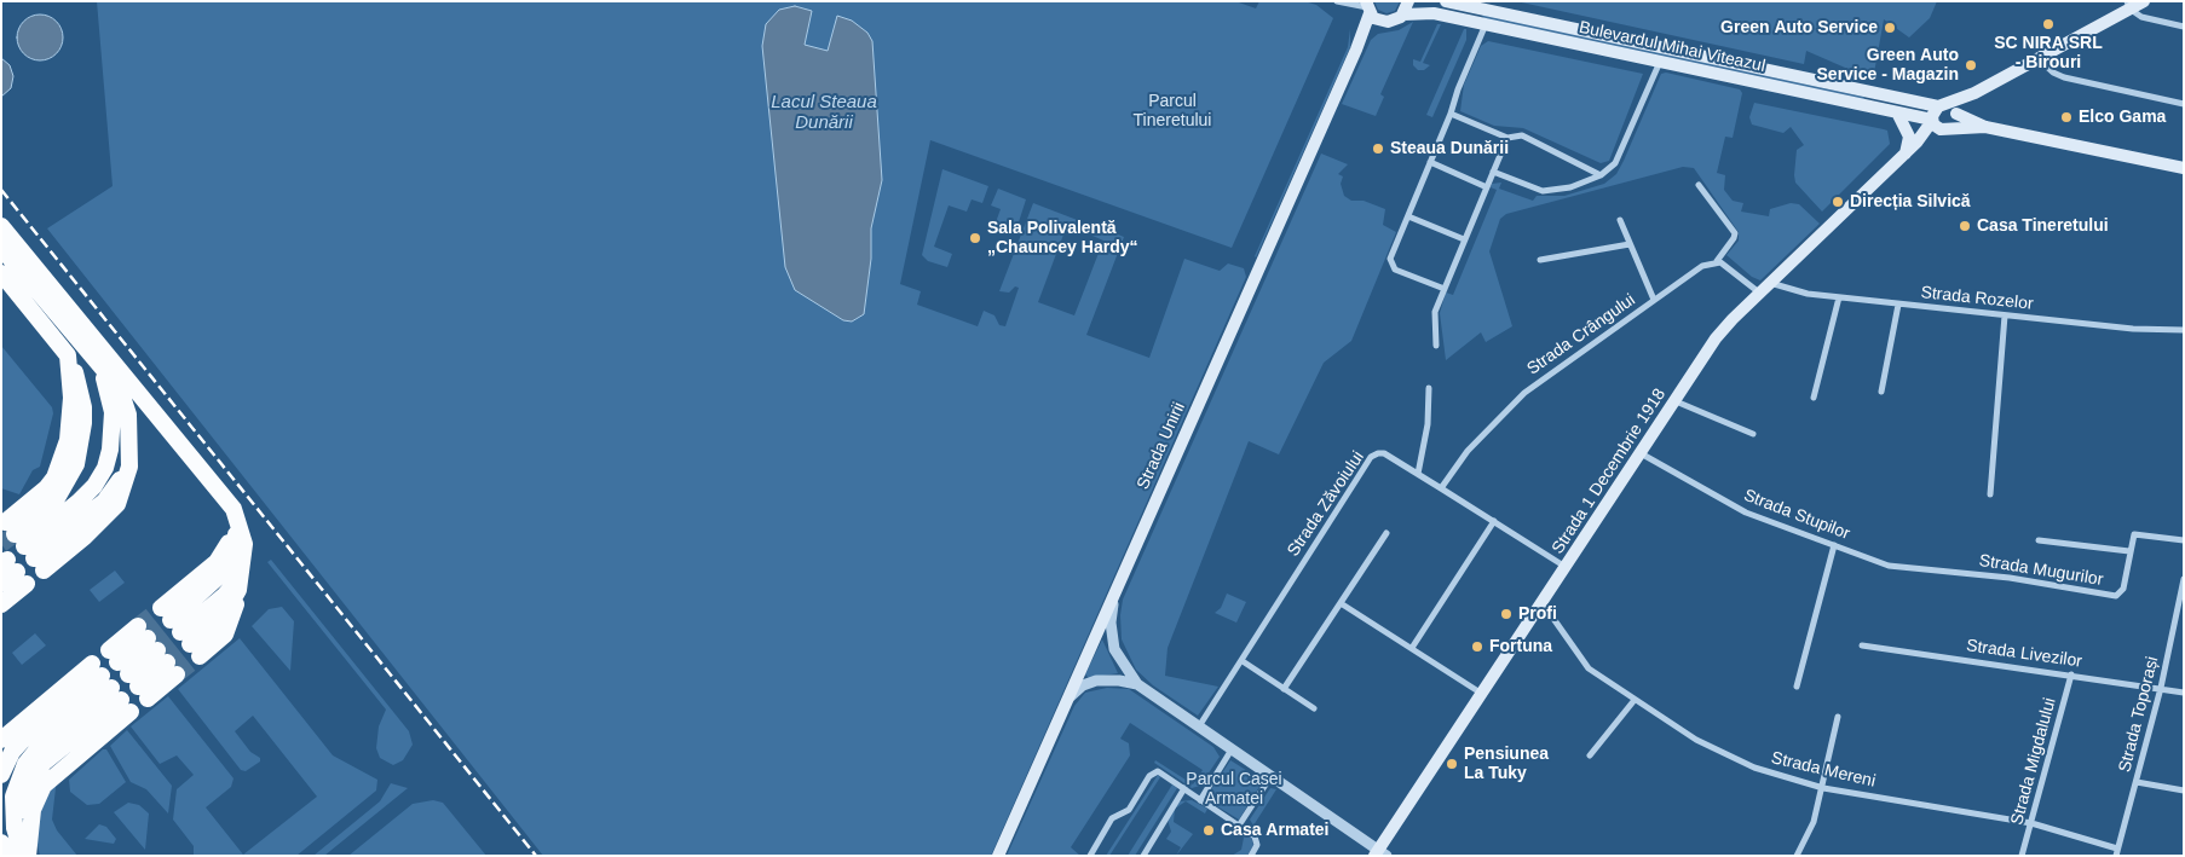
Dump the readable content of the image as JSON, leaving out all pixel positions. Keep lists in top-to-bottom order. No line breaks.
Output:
{"streets":{"main road":["Bulevardul Mihai Viteazul","Strada Unirii","Strada 1 Decembrie 1918"],"street":["Strada Rozelor","Strada Crângului","Strada Zăvoiului","Strada Stupilor","Strada Mugurilor","Strada Livezilor","Strada Toporași","Strada Migdalului","Strada Mereni"]},"crossings":[["Bulevardul Mihai Viteazul","Strada Unirii"],["Bulevardul Mihai Viteazul","Strada 1 Decembrie 1918"],["Strada Rozelor","Strada 1 Decembrie 1918"],["Strada Crângului","Strada Zăvoiului"],["Strada 1 Decembrie 1918","Strada Zăvoiului"],["Strada 1 Decembrie 1918","Strada Stupilor"],["Strada 1 Decembrie 1918","Strada Mereni"],["Strada Stupilor","Strada Mugurilor"],["Strada Livezilor","Strada Toporași"],["Strada Livezilor","Strada Migdalului"],["Strada Toporași","Strada Mereni"],["Strada Migdalului","Strada Mereni"]],"water":["Lacul Steaua Dunării"],"parks":["Parcul Tineretului","Parcul Casei Armatei"],"places":["SC NIRA SRL - Birouri","Green Auto Service","Green Auto Service - Magazin","Elco Gama","Steaua Dunării","Direcția Silvică","Casa Tineretului","Sala Polivalentă „Chauncey Hardy“","Profi","Fortuna","Pensiunea La Tuky","Casa Armatei"]}
